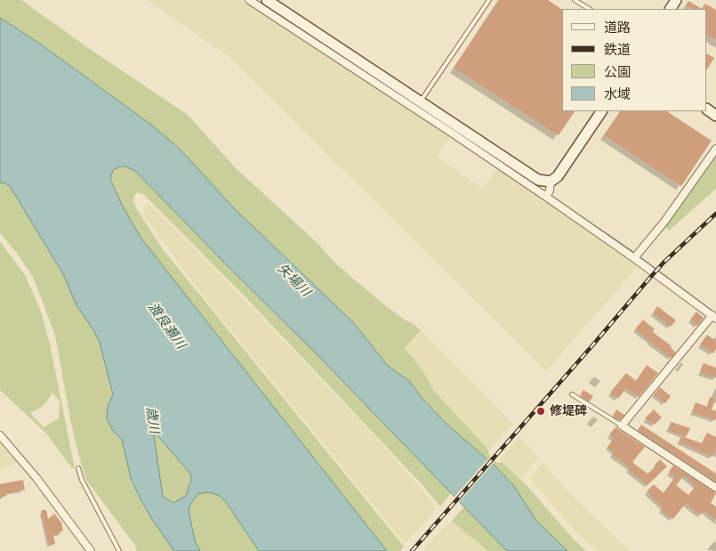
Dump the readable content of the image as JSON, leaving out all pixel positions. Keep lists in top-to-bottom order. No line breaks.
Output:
{"water":["矢場川","渡良瀬川","歳川"],"places":["修堤碑"],"legend":["道路","鉄道","公園","水域"]}
